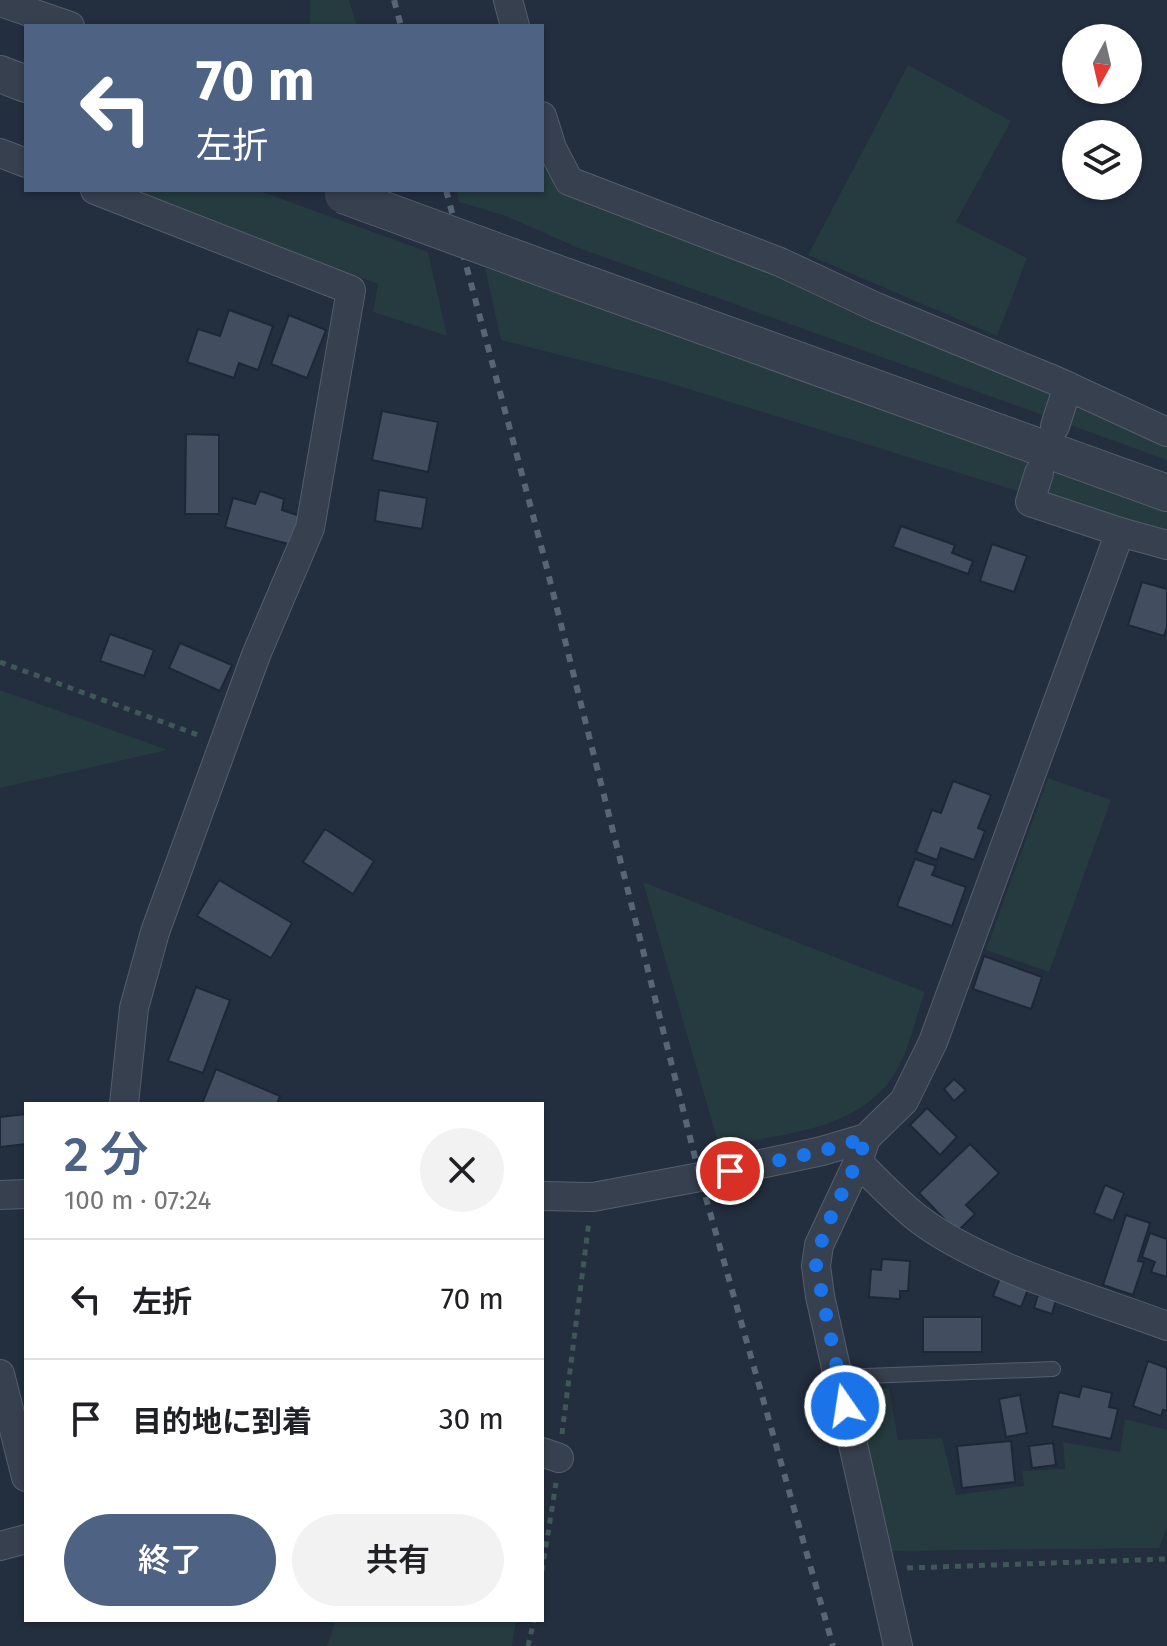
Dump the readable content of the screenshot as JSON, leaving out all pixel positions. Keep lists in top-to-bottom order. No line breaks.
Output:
{"north":"bottom","page":{"turn":["70 m","左折"],"heading":["2 分","100 m · 07:24"],"list":[{"name":"左折","value":"70 m"},{"name":"目的地に到着","value":"30 m"}],"buttons":["終了","共有"]}}
